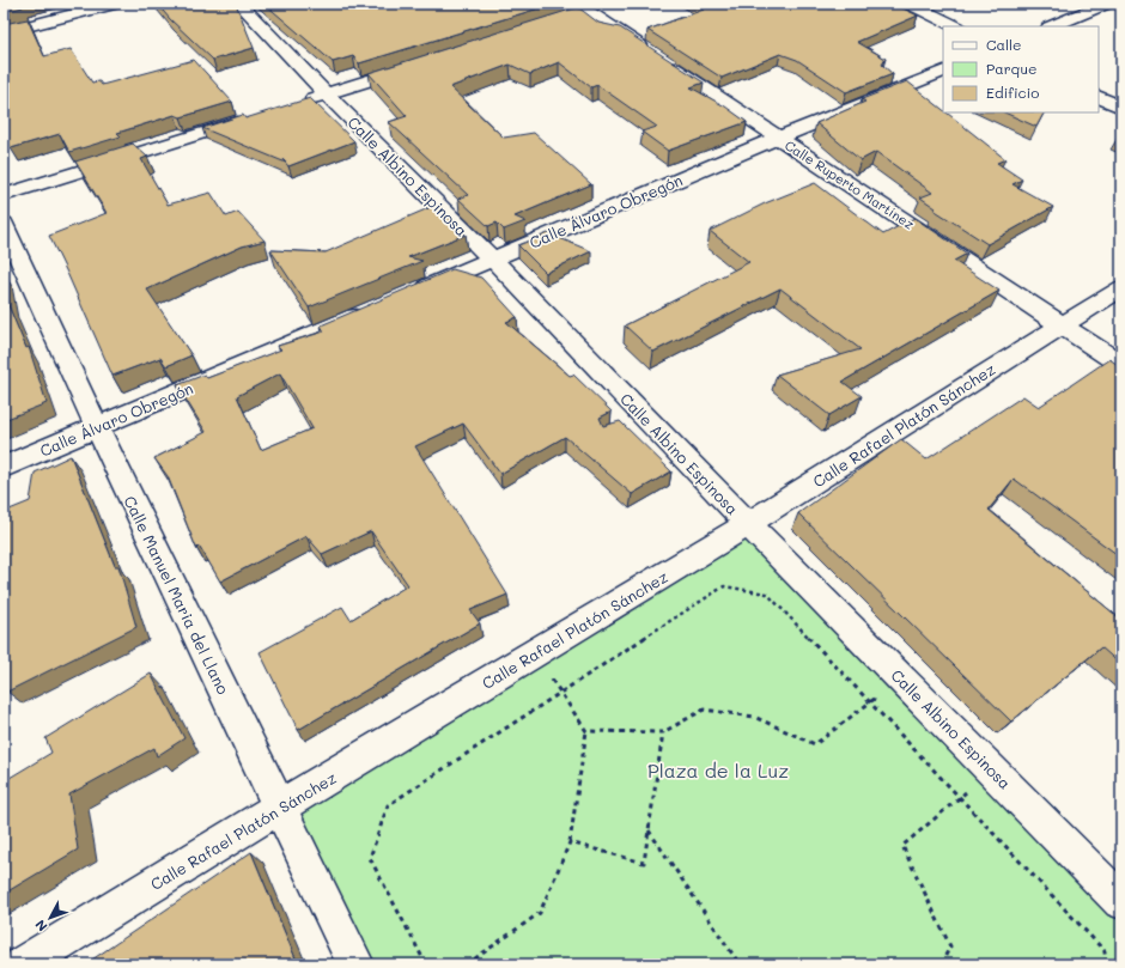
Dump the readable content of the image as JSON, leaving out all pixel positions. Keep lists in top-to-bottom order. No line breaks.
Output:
{"streets":{"street":["Calle Albino Espinosa","Calle Ruperto Martínez","Calle Álvaro Obregón","Calle Rafael Platón Sánchez","Calle Manuel Maria del Llano"]},"crossings":[["Calle Albino Espinosa","Calle Álvaro Obregón"],["Calle Albino Espinosa","Calle Rafael Platón Sánchez"],["Calle Ruperto Martínez","Calle Álvaro Obregón"],["Calle Ruperto Martínez","Calle Rafael Platón Sánchez"],["Calle Álvaro Obregón","Calle Manuel Maria del Llano"],["Calle Rafael Platón Sánchez","Calle Manuel Maria del Llano"]],"parks":["Plaza de la Luz"],"legend":["Calle","Parque","Edificio"],"north":"bottom left"}
